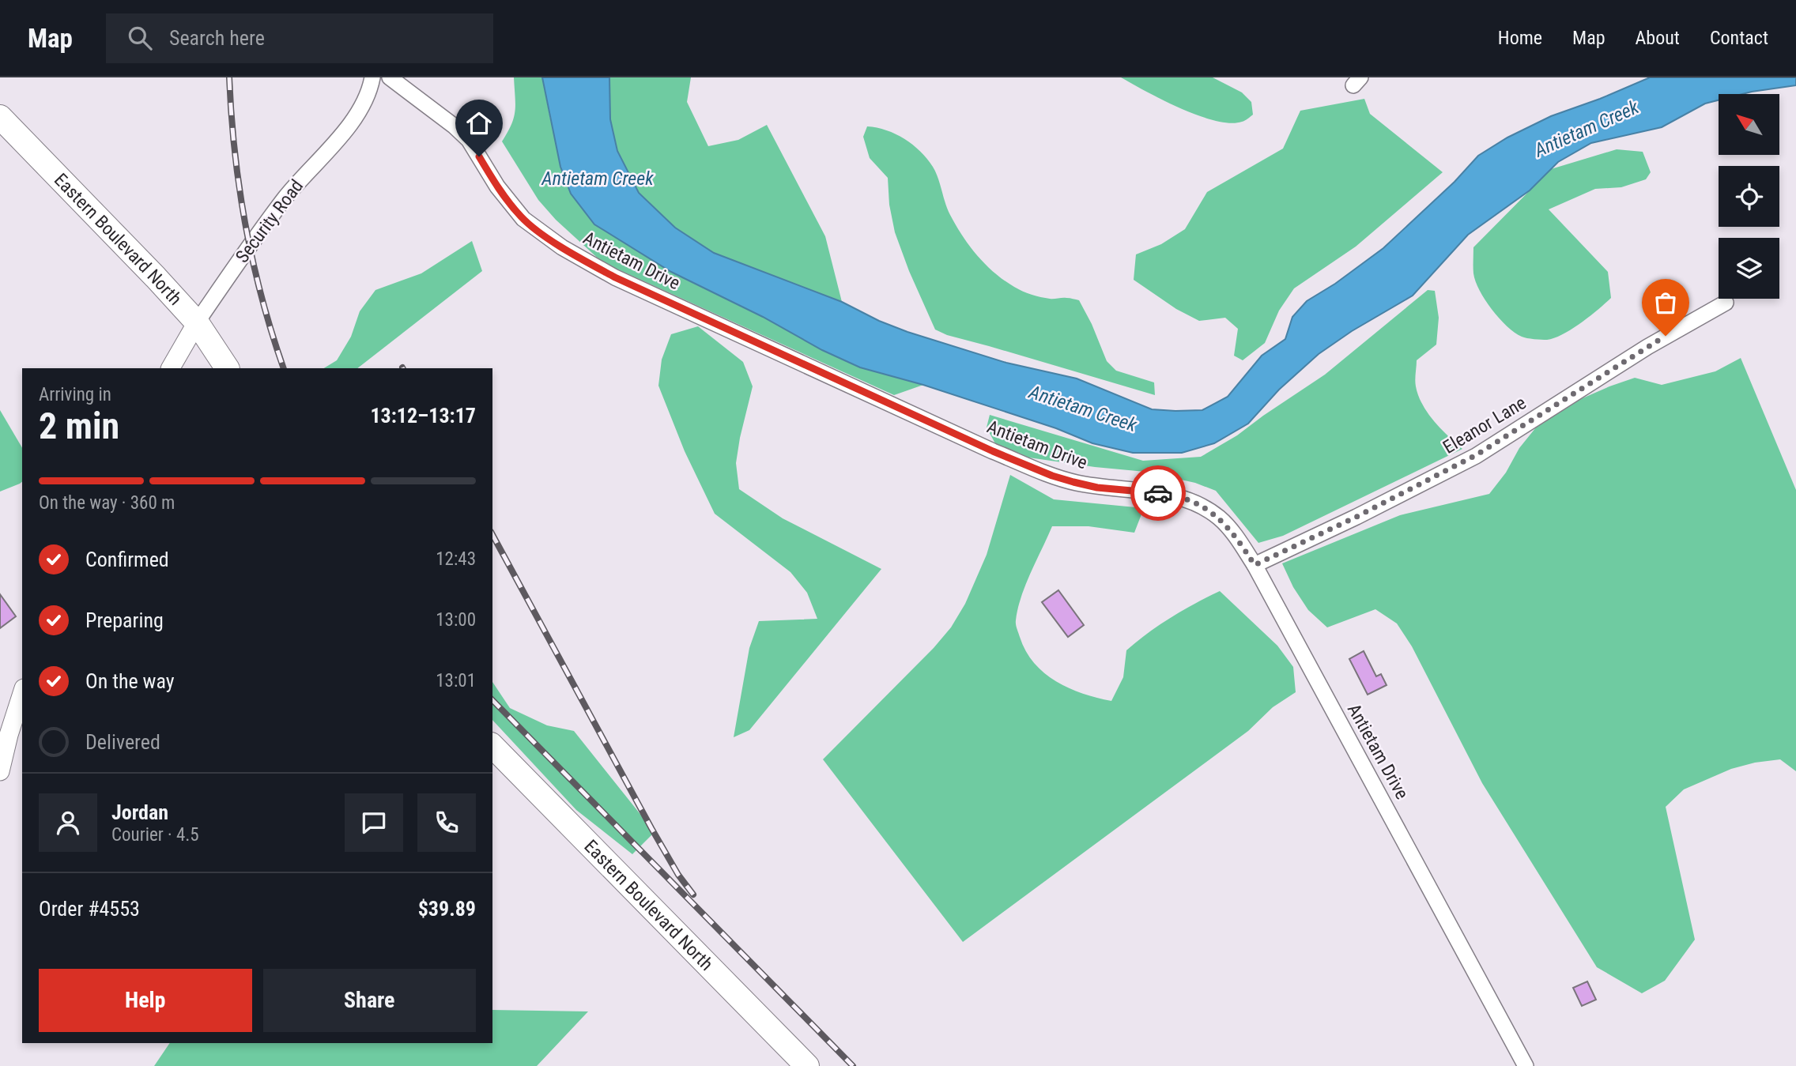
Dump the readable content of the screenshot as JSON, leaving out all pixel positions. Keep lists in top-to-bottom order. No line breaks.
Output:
{"streets":{"main road":["Eastern Boulevard North"],"street":["Security Road","Antietam Drive","Eleanor Lane"]},"crossings":[["Security Road","Eastern Boulevard North"],["Antietam Drive","Eleanor Lane"]],"water":["Antietam Creek"],"north":"top left","page":{"header":"Map","search":"Search here","nav":["Home","Map","About","Contact"],"heading":["2 min","Arriving in","13:12–13:17"],"panel":["Jordan","Courier · 4.5","Order #4553","$39.89"],"bar":"On the way · 360 m","list":[["Confirmed","12:43"],["Preparing","13:00"],["On the way","13:01"],"Delivered"],"buttons":["Help","Share"]}}
